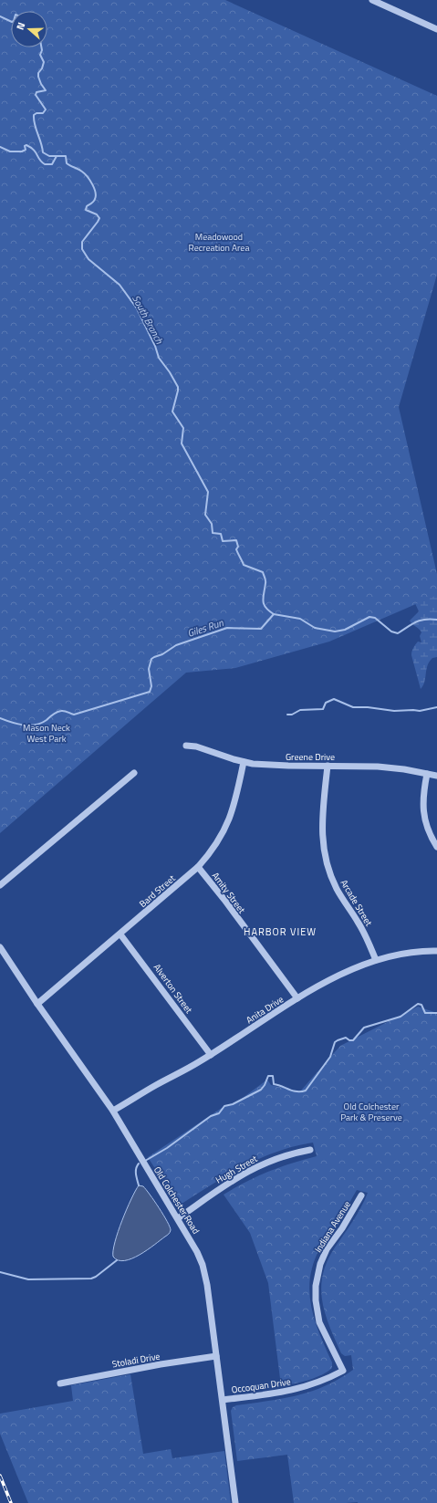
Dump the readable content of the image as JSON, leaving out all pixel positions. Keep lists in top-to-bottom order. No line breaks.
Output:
{"streets":{"street":["Greene Drive","Bard Street","Amity Street","Arcade Street","Alverton Street","Anita Drive","Hugh Street","Old Colchester Road","Indiana Avenue","Stoladi Drive","Occoquan Drive"]},"crossings":[["Greene Drive","Bard Street"],["Greene Drive","Arcade Street"],["Bard Street","Amity Street"],["Bard Street","Alverton Street"],["Bard Street","Old Colchester Road"],["Amity Street","Anita Drive"],["Arcade Street","Anita Drive"],["Alverton Street","Anita Drive"],["Anita Drive","Old Colchester Road"],["Hugh Street","Old Colchester Road"],["Old Colchester Road","Stoladi Drive"],["Old Colchester Road","Occoquan Drive"],["Indiana Avenue","Occoquan Drive"]],"districts":["HARBOR VIEW"],"water":["South Branch","Giles Run"],"parks":["Meadowood Recreation Area","Mason Neck West Park","Old Colchester Park & Preserve"],"north":"left"}
